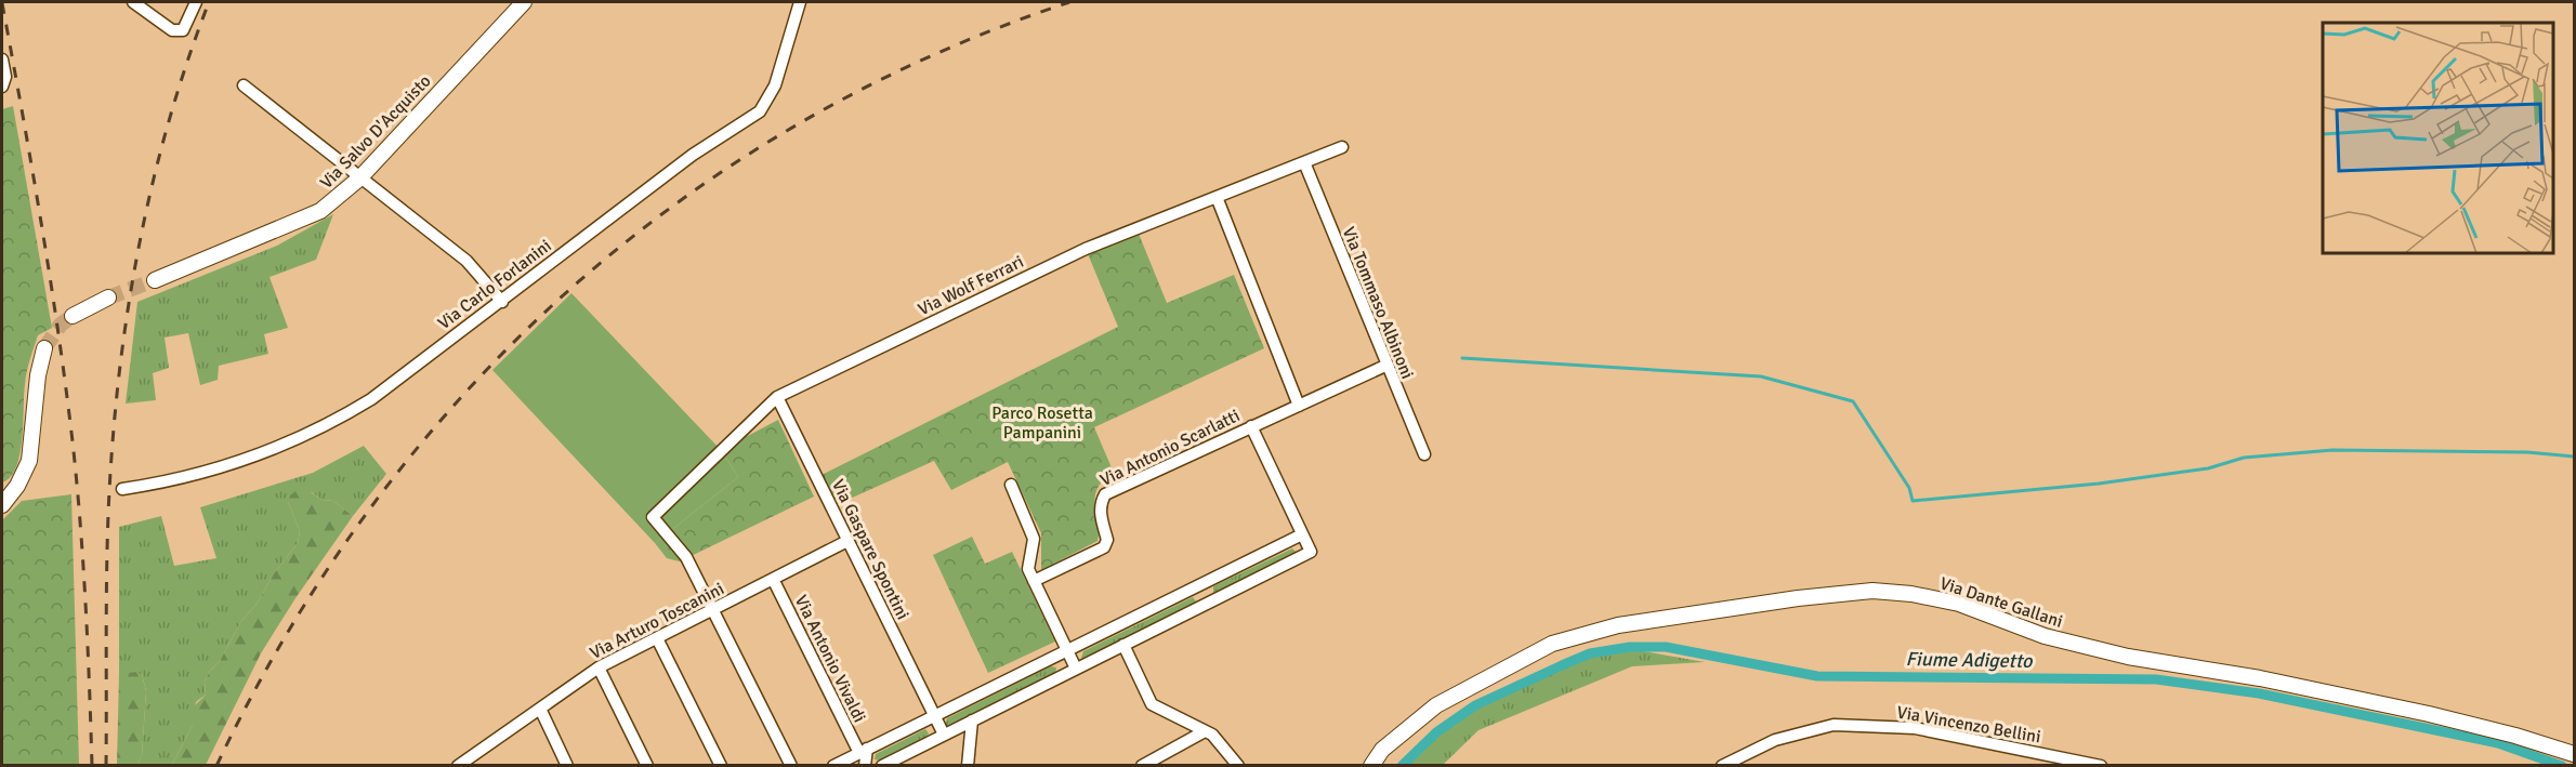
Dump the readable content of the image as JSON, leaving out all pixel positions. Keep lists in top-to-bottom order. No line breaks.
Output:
{"streets":{"street":["Via Salvo D'Acquisto","Via Carlo Forlanini","Via Wolf Ferrari","Via Tommaso Albinoni","Via Antonio Scarlatti","Via Gaspare Spontini","Via Dante Gallani","Via Arturo Toscanini","Via Antonio Vivaldi","Via Vincenzo Bellini"]},"crossings":[["Via Wolf Ferrari","Via Tommaso Albinoni"],["Via Wolf Ferrari","Via Gaspare Spontini"],["Via Wolf Ferrari","Via Arturo Toscanini"],["Via Tommaso Albinoni","Via Antonio Scarlatti"],["Via Gaspare Spontini","Via Arturo Toscanini"],["Via Arturo Toscanini","Via Antonio Vivaldi"]],"water":["Fiume Adigetto"],"parks":["Parco Rosetta Pampanini"]}
